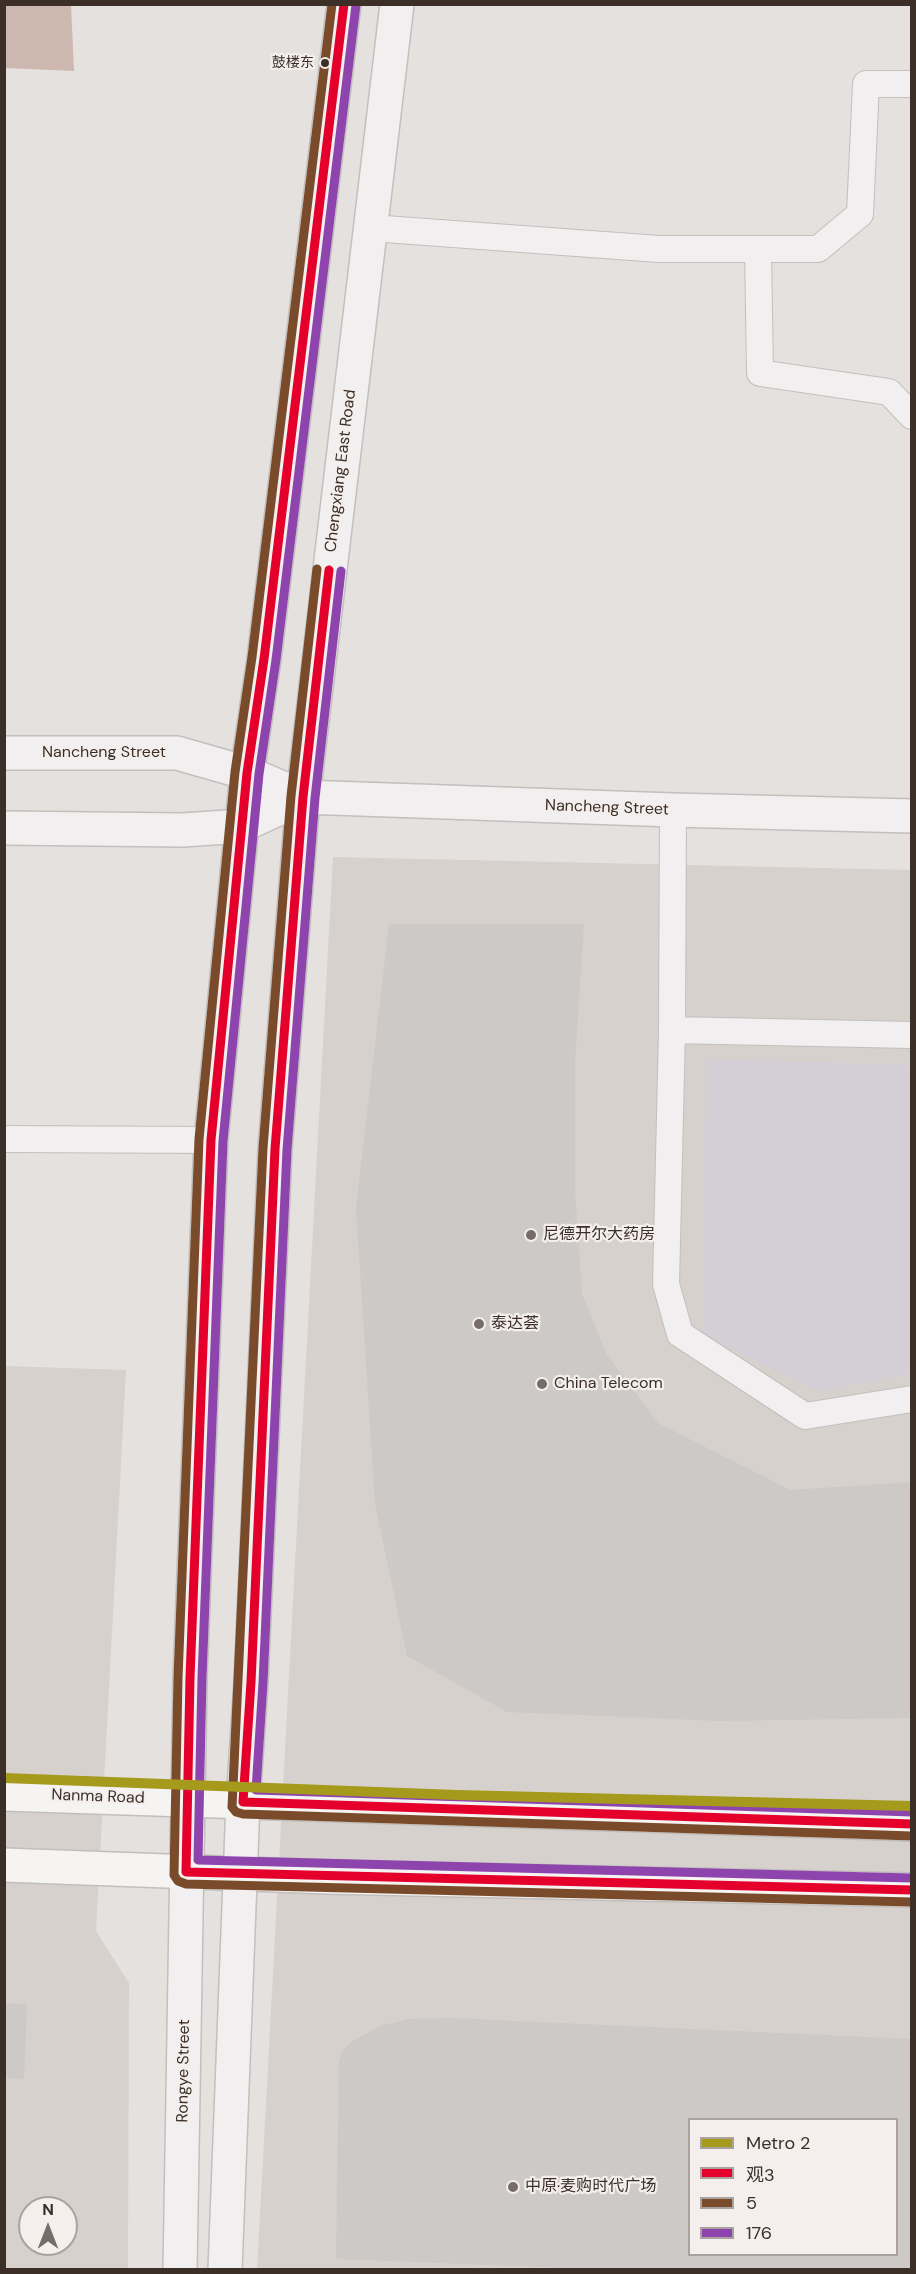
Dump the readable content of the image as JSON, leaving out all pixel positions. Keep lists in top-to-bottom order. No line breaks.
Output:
{"streets":{"main road":["Nanma Road"],"street":["Chengxiang East Road","Nancheng Street","Rongye Street"]},"crossings":[["Chengxiang East Road","Nancheng Street"],["Chengxiang East Road","Nanma Road"]],"places":["鼓楼东","尼德开尔大药房","泰达荟","China Telecom","中原·麦购时代广场"],"lines":["transit line 观3","transit line 5","transit line 176","metro line 2"],"legend":["Metro 2","观3","5","176"],"north":"top"}
